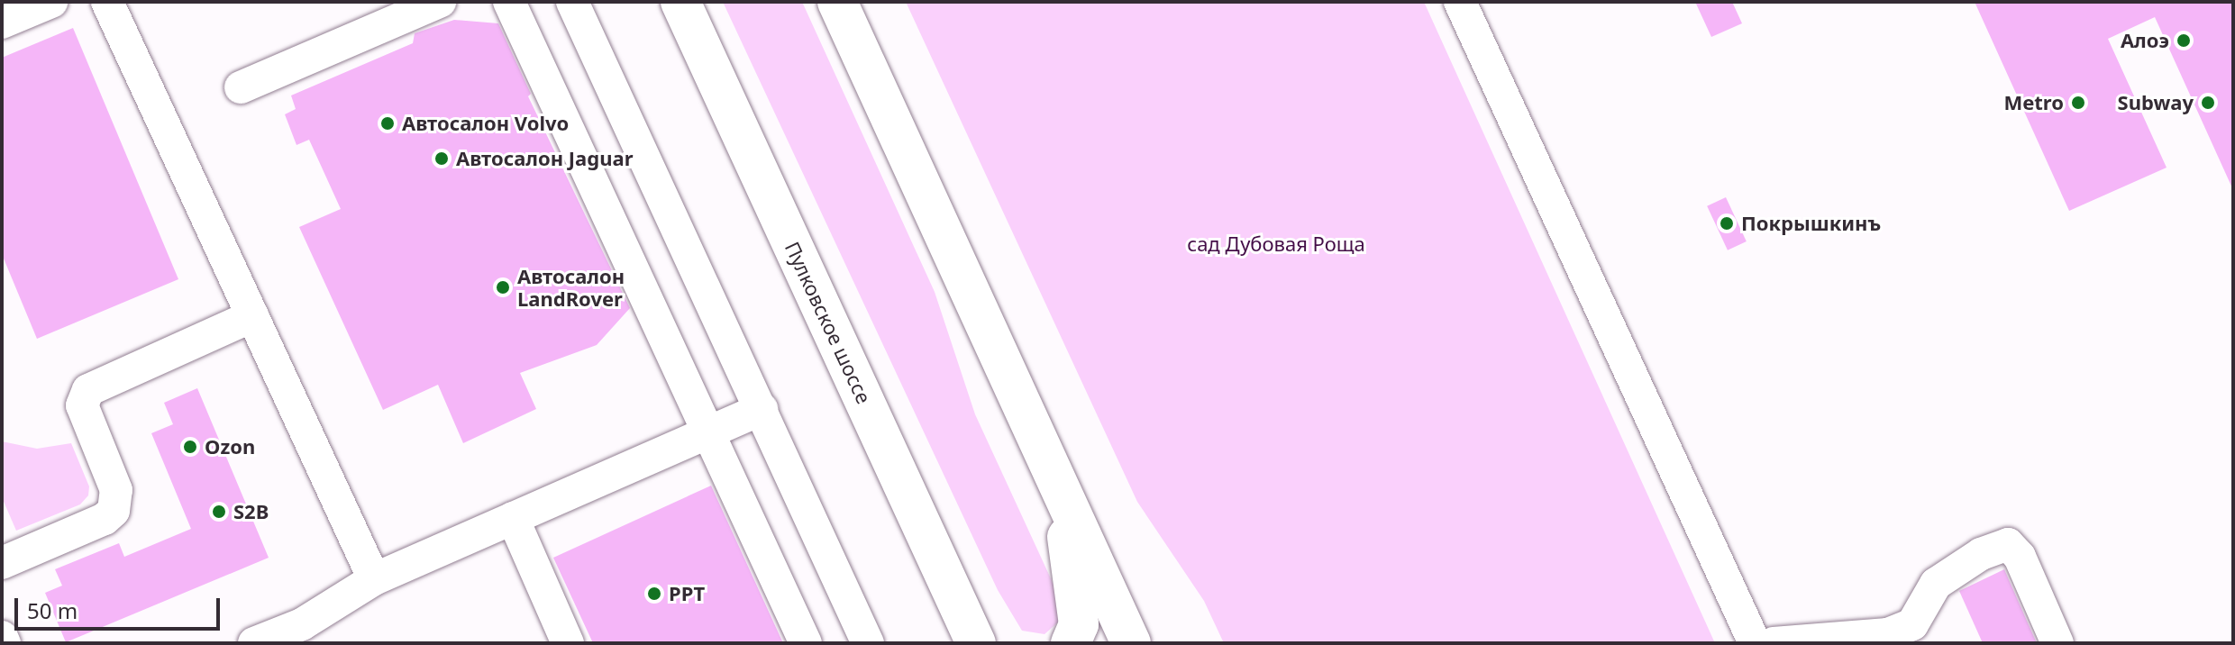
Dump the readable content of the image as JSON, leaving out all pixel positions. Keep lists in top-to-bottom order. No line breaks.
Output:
{"streets":{"main road":["Пулковское шоссе"]},"parks":["сад Дубовая Роща"],"places":["Алоэ","Metro","Subway","Автосалон Volvo","Автосалон Jaguar","Покрышкинъ","Автосалон LandRover","Ozon","S2B","РРТ"],"scale_bar":"50 m"}
